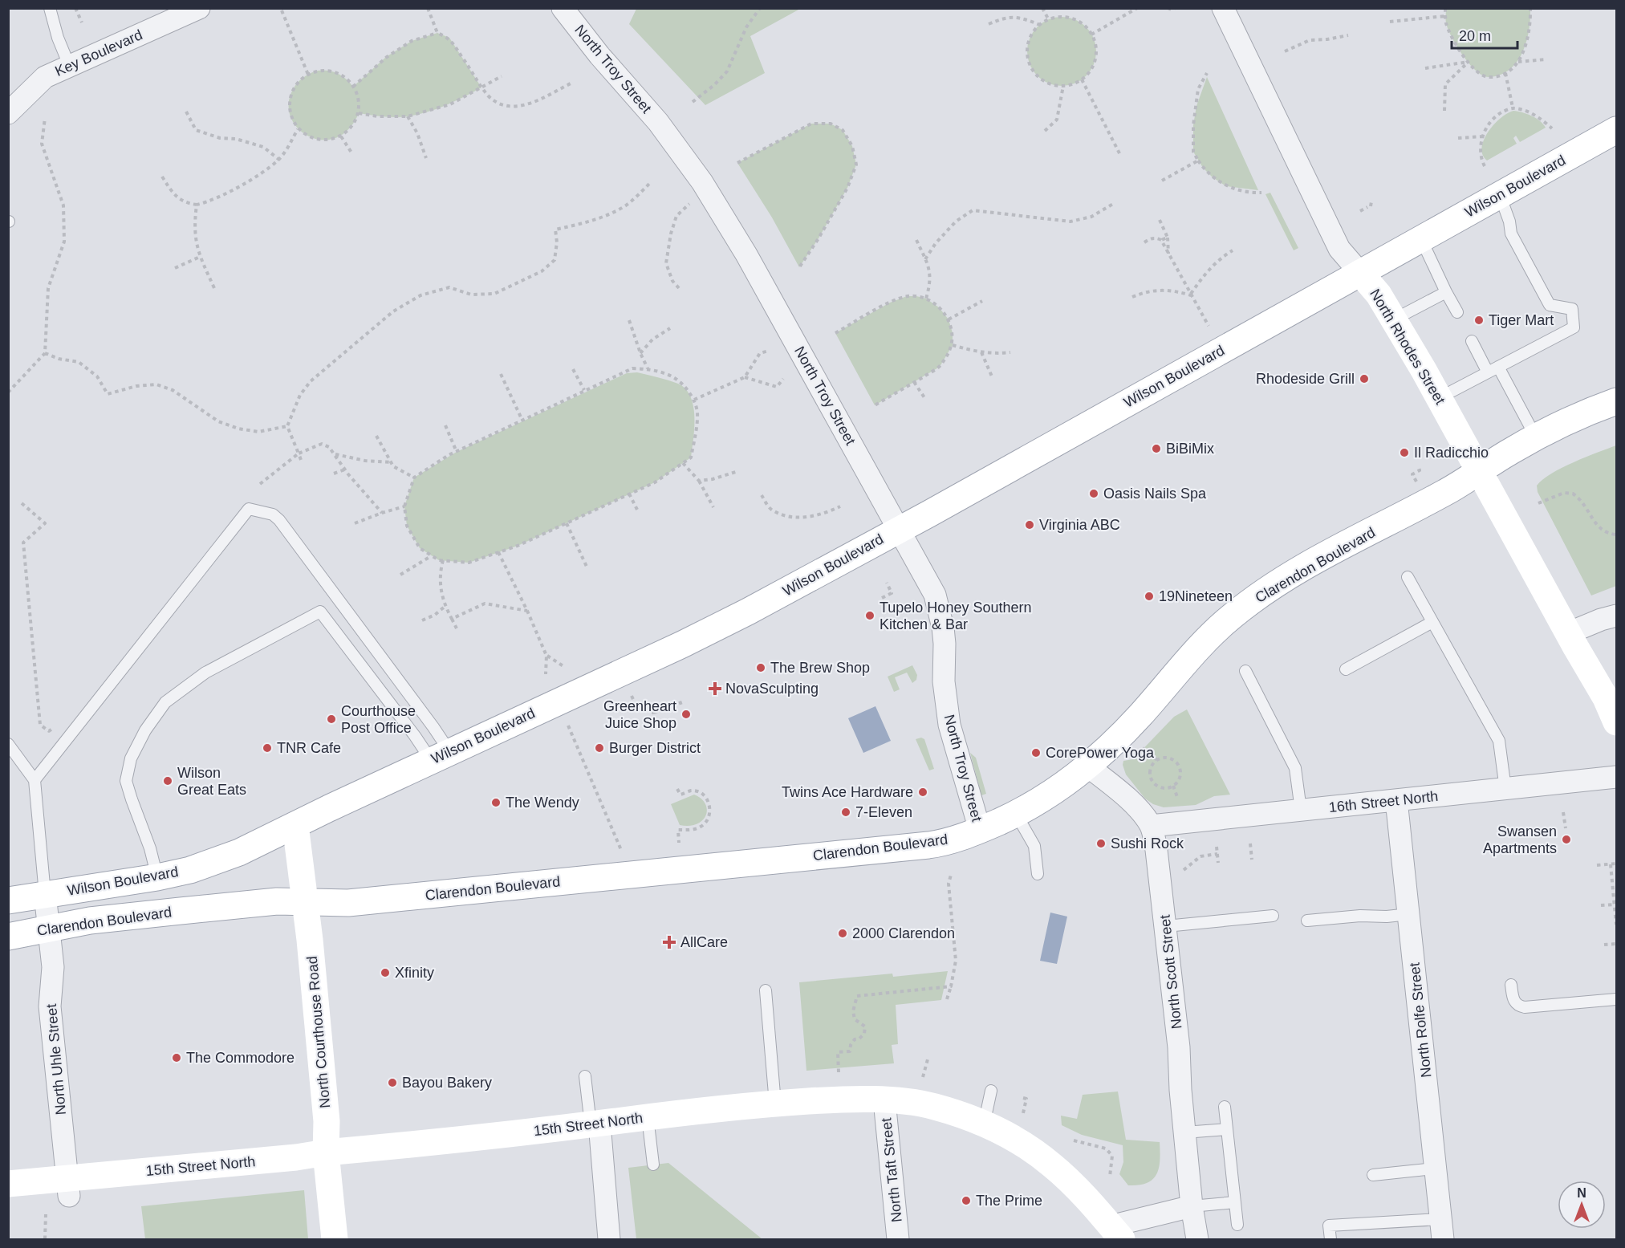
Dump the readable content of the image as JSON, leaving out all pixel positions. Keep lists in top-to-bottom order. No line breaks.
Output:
{"streets":{"main road":["Wilson Boulevard","North Rhodes Street","Clarendon Boulevard","North Courthouse Road","15th Street North"],"street":["Key Boulevard","North Troy Street","16th Street North","North Scott Street","North Rolfe Street","North Uhle Street","North Taft Street"]},"crossings":[["North Troy Street","Wilson Boulevard"],["North Troy Street","Clarendon Boulevard"],["Wilson Boulevard","North Rhodes Street"],["Wilson Boulevard","North Courthouse Road"],["Wilson Boulevard","North Uhle Street"],["North Rhodes Street","Clarendon Boulevard"],["Clarendon Boulevard","North Scott Street"],["Clarendon Boulevard","North Courthouse Road"],["Clarendon Boulevard","North Uhle Street"],["16th Street North","North Scott Street"],["16th Street North","North Rolfe Street"],["North Courthouse Road","15th Street North"],["North Uhle Street","15th Street North"],["15th Street North","North Taft Street"]],"places":{"other":["Tiger Mart","Rhodeside Grill","BiBiMix","Il Radicchio","Oasis Nails Spa","Virginia ABC","19Nineteen","Tupelo Honey Southern Kitchen & Bar","The Brew Shop","Greenheart Juice Shop","Courthouse Post Office","TNR Cafe","Burger District","CorePower Yoga","Wilson Great Eats","Twins Ace Hardware","The Wendy","7-Eleven","Swansen Apartments","Sushi Rock","2000 Clarendon","Xfinity","The Commodore","Bayou Bakery","The Prime"],"health":["NovaSculpting","AllCare"]},"scale_bar":"20 m","north":"top"}
